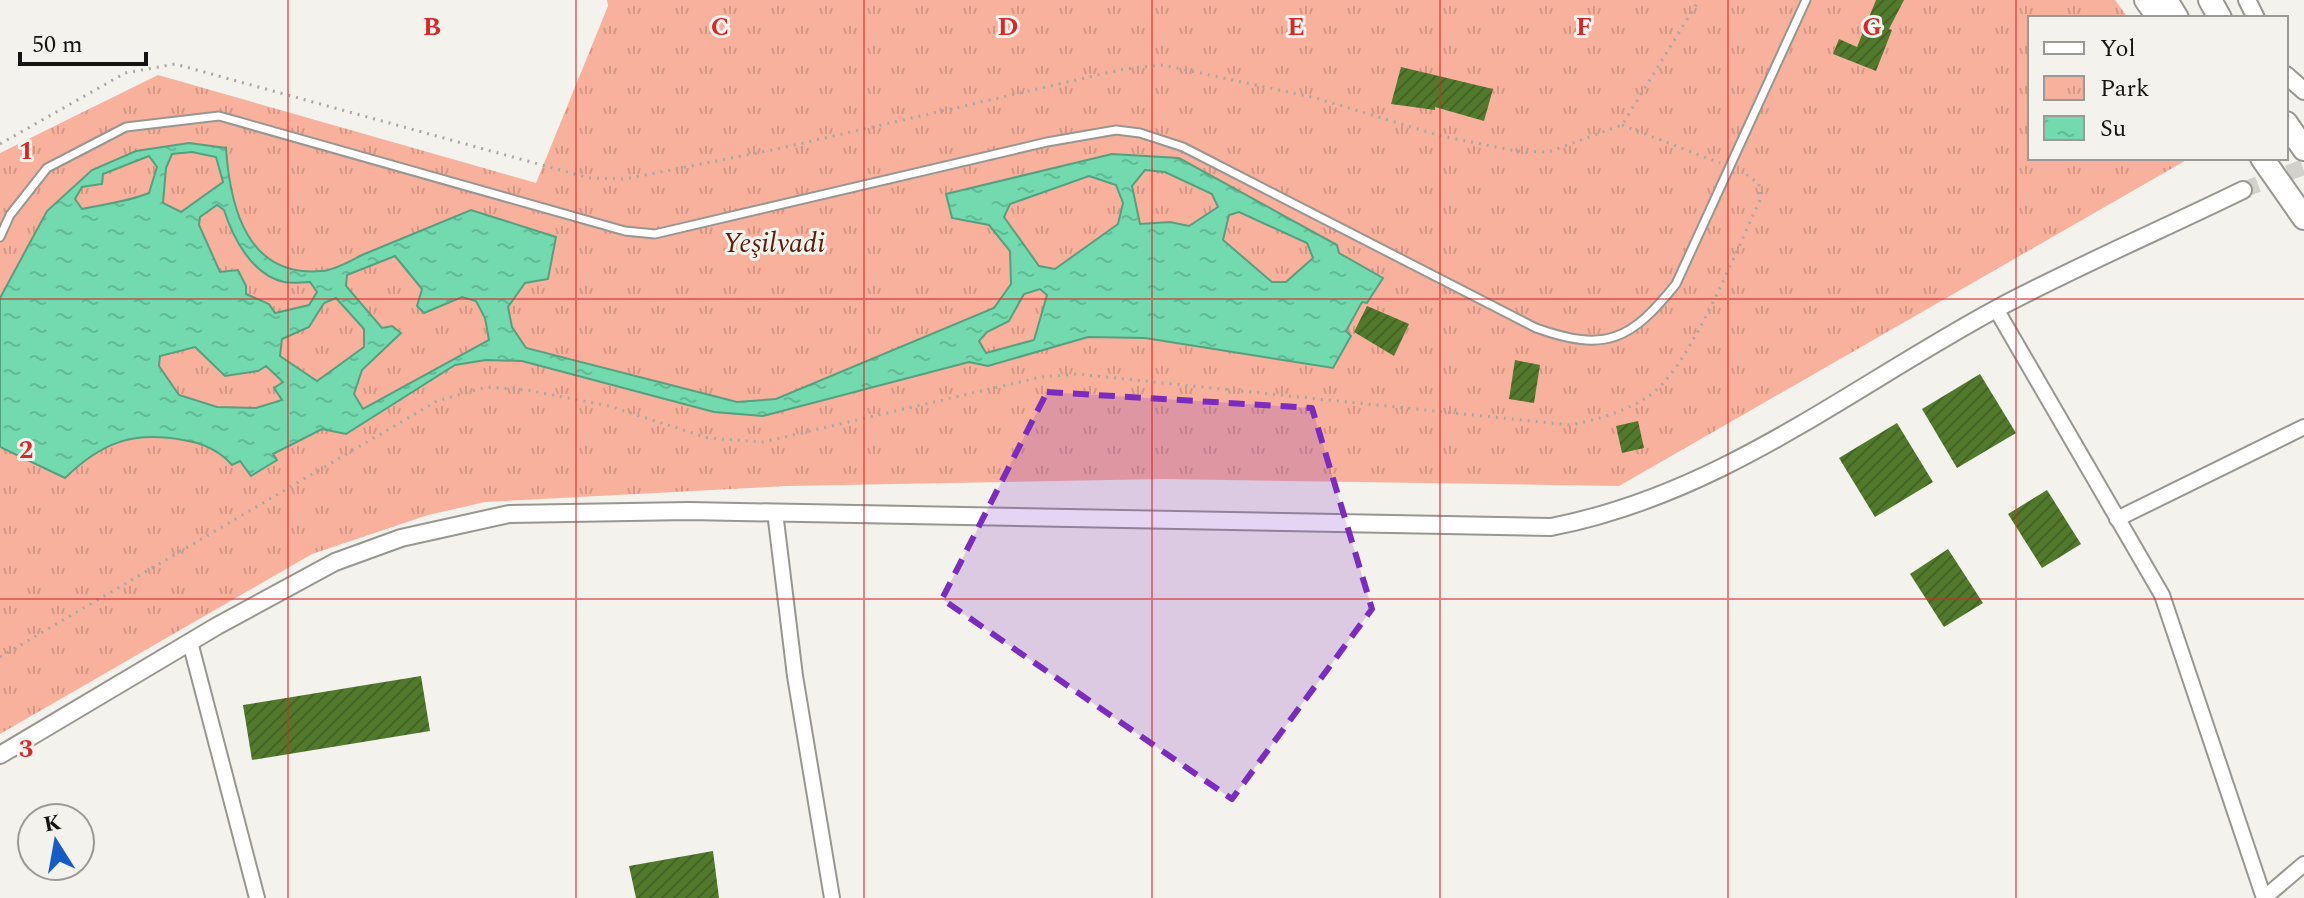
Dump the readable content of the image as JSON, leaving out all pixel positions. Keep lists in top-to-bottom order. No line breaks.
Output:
{"parks":["Yeşilvadi"],"legend":["Yol","Park","Su"],"scale_bar":"50 m","north":"top","grid":{"columns":["B","C","D","E","F","G"],"rows":["1","2","3"]}}
